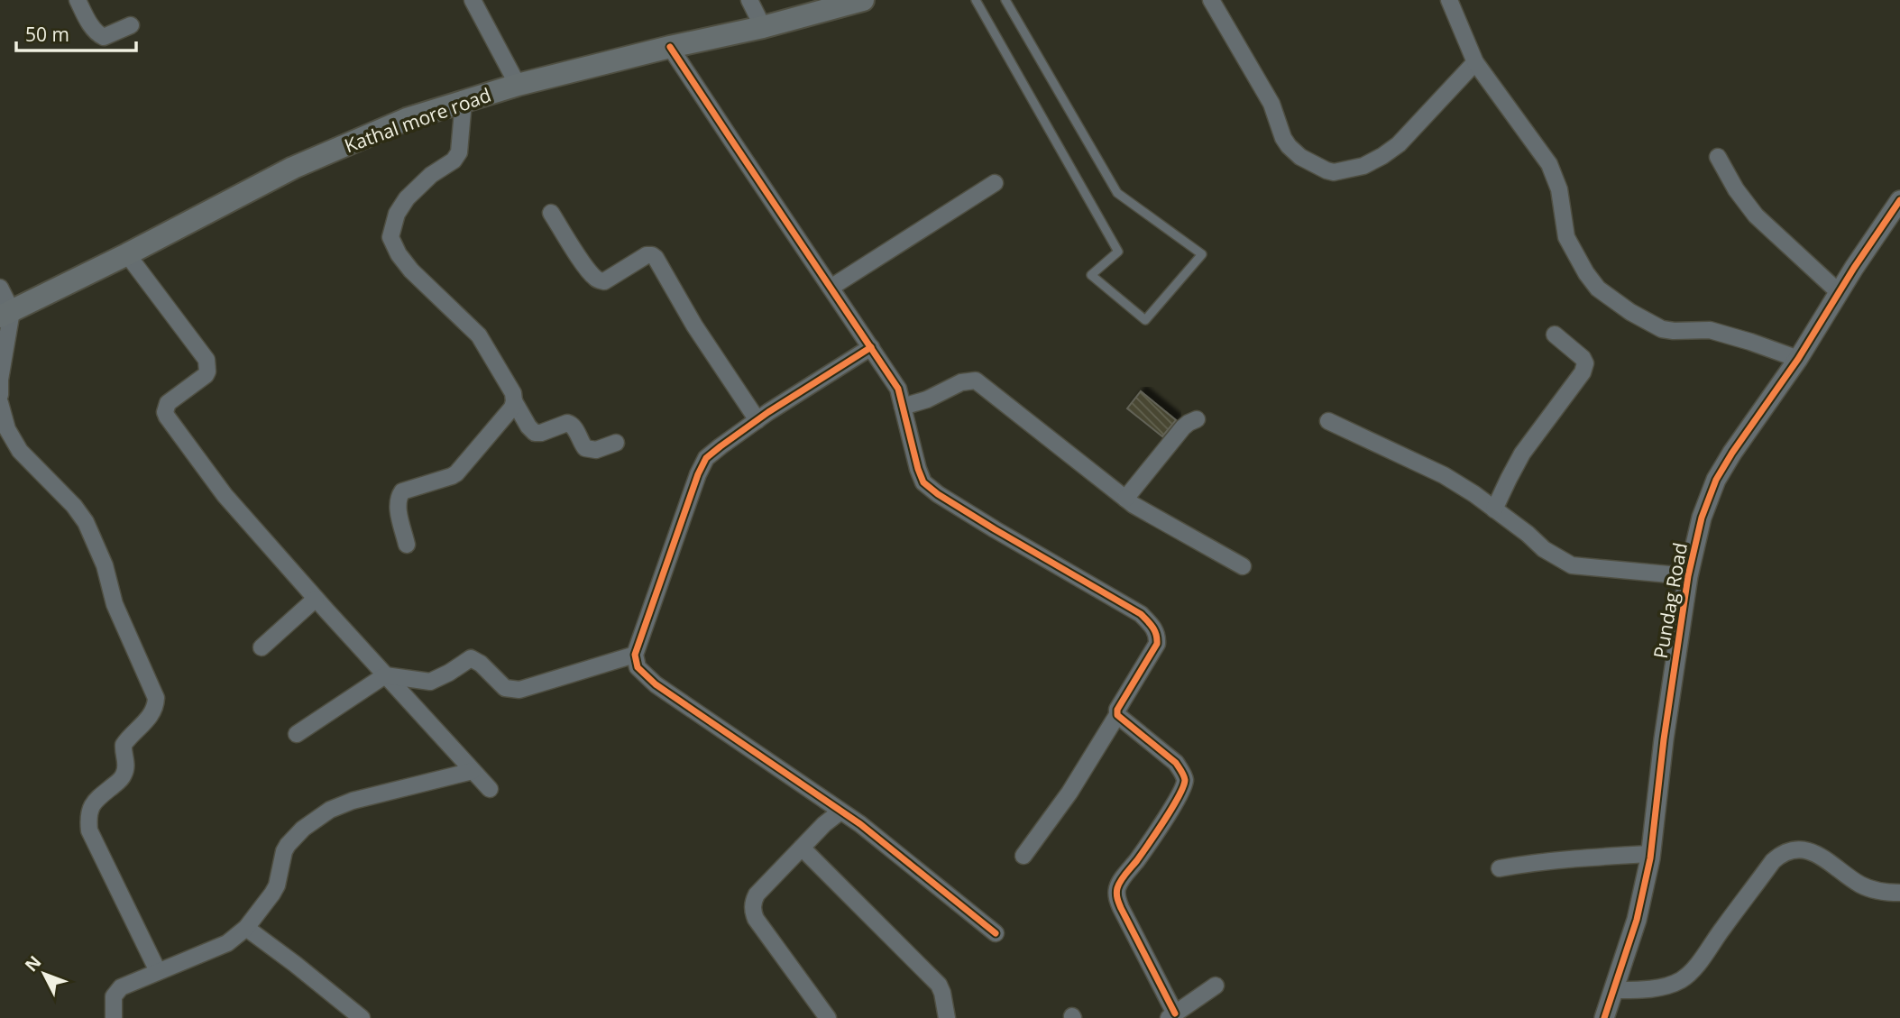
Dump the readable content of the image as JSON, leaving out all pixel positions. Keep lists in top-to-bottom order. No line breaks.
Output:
{"streets":{"main road":["Kathal more road"],"street":["Pundag Road"]},"scale_bar":"50 m","north":"top left"}
